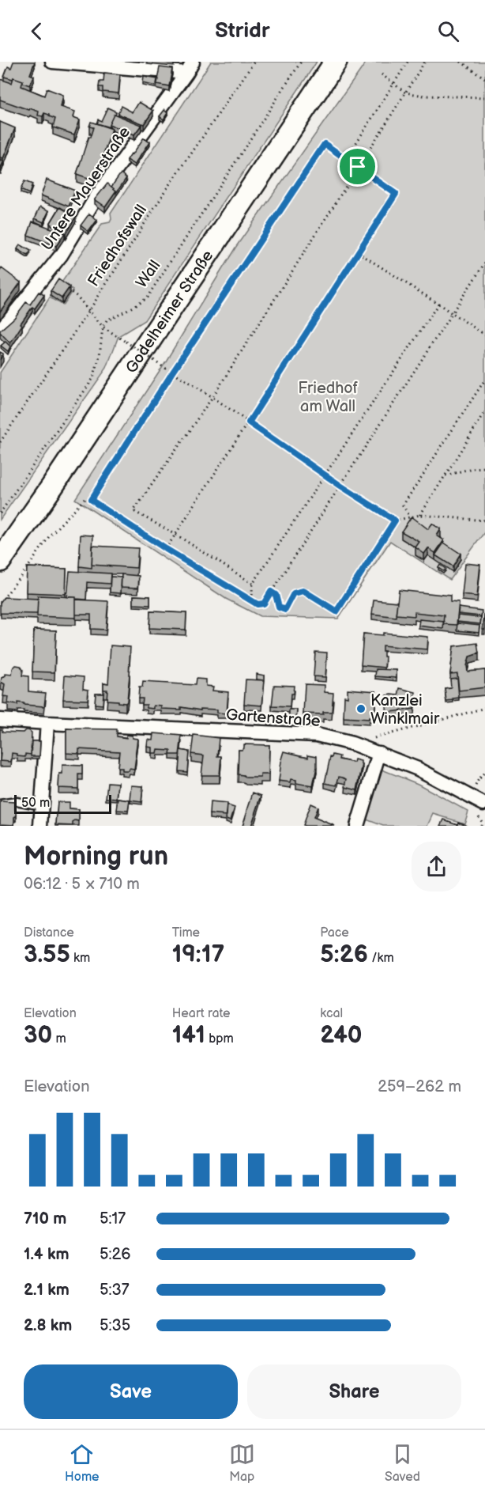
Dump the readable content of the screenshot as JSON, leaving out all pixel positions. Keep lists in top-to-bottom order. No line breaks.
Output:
{"streets":{"main road":["Godelheimer Straße"],"street":["Untere Mauerstraße","Gartenstraße"],"path":["Friedhofswall","Wall"]},"parks":["Friedhof am Wall"],"places":["Kanzlei Winklmair"],"scale_bar":"50 m","page":{"header":"Stridr","scale":"50 m","heading":["Morning run","06:12 · 5 × 710 m"],"stats":[["Distance","3.55 km"],["Time","19:17"],["Pace","5:26 /km"],["Elevation","30 m"],["Heart rate","141 bpm"],["kcal","240"]],"chart":["Elevation","259–262 m"],"list":[{"name":"710 m","note":"5:17"},{"name":"1.4 km","note":"5:26"},{"name":"2.1 km","note":"5:37"},{"name":"2.8 km","note":"5:35"}],"buttons":["Save","Share"],"tabs":["Home","Map","Saved"]}}
